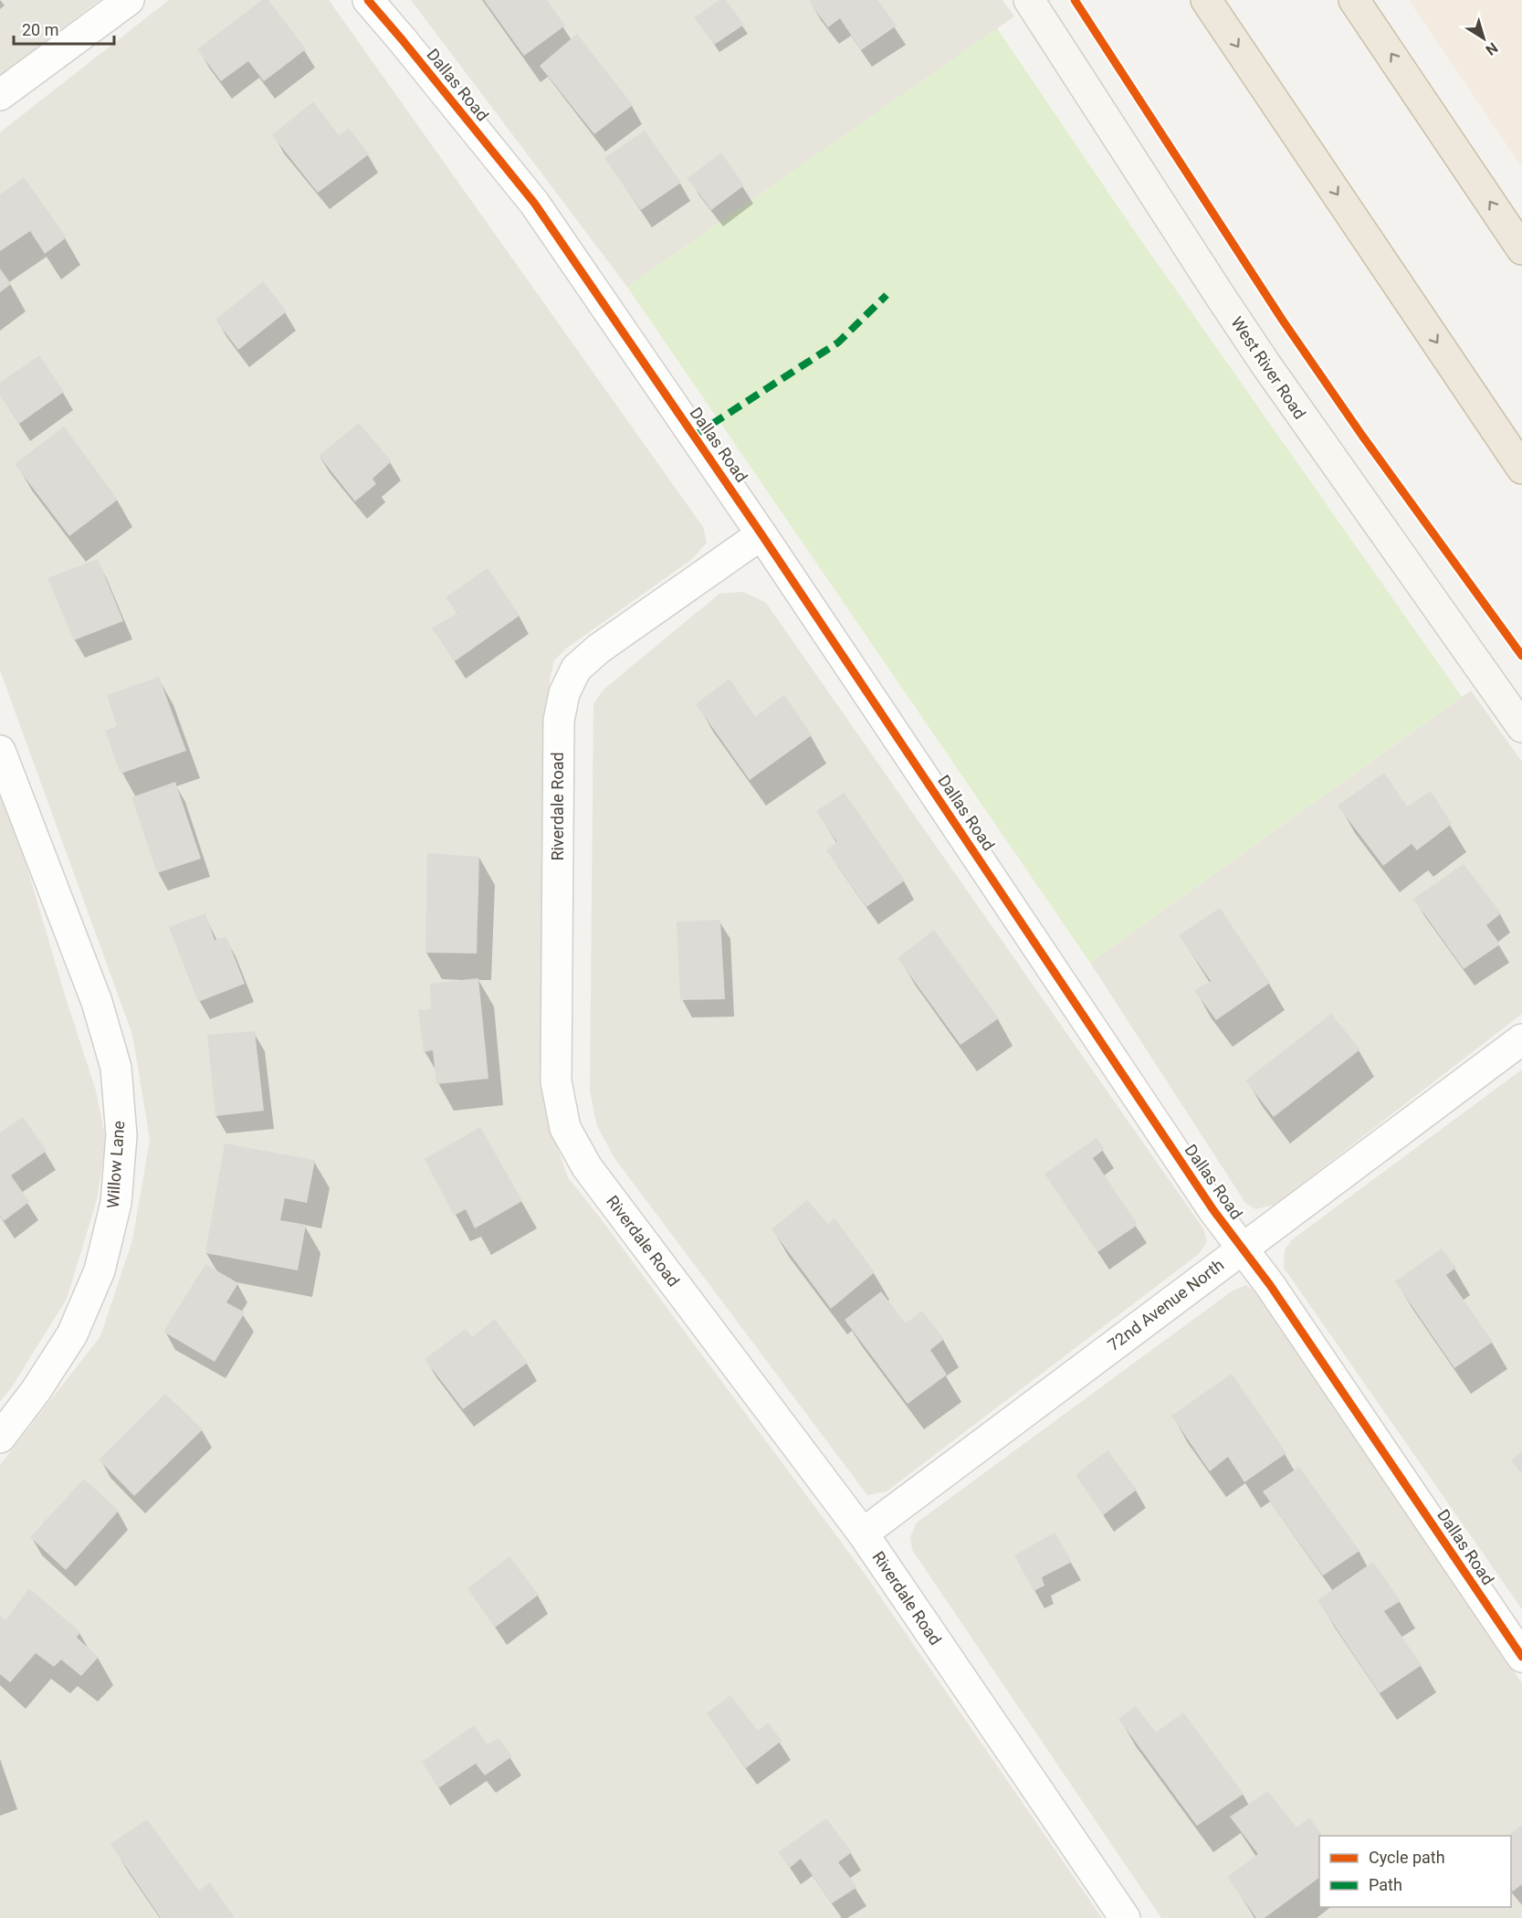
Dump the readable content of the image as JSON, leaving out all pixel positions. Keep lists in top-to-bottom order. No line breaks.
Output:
{"streets":{"street":["Dallas Road","West River Road","Riverdale Road","Willow Lane","72nd Avenue North"]},"crossings":[["Dallas Road","Riverdale Road"],["Dallas Road","72nd Avenue North"],["Riverdale Road","72nd Avenue North"]],"legend":["Cycle path","Path"],"scale_bar":"20 m","north":"bottom right"}
